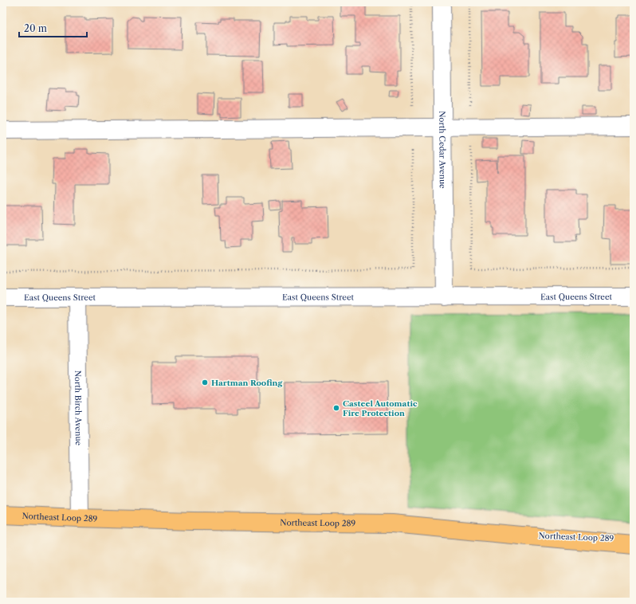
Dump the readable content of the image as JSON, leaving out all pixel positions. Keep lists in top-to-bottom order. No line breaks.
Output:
{"streets":{"main road":["Northeast Loop 289"],"street":["North Cedar Avenue","East Queens Street","North Birch Avenue"]},"crossings":[["North Cedar Avenue","East Queens Street"],["East Queens Street","North Birch Avenue"],["North Birch Avenue","Northeast Loop 289"]],"places":["Hartman Roofing","Casteel Automatic Fire Protection"],"scale_bar":"20 m"}
